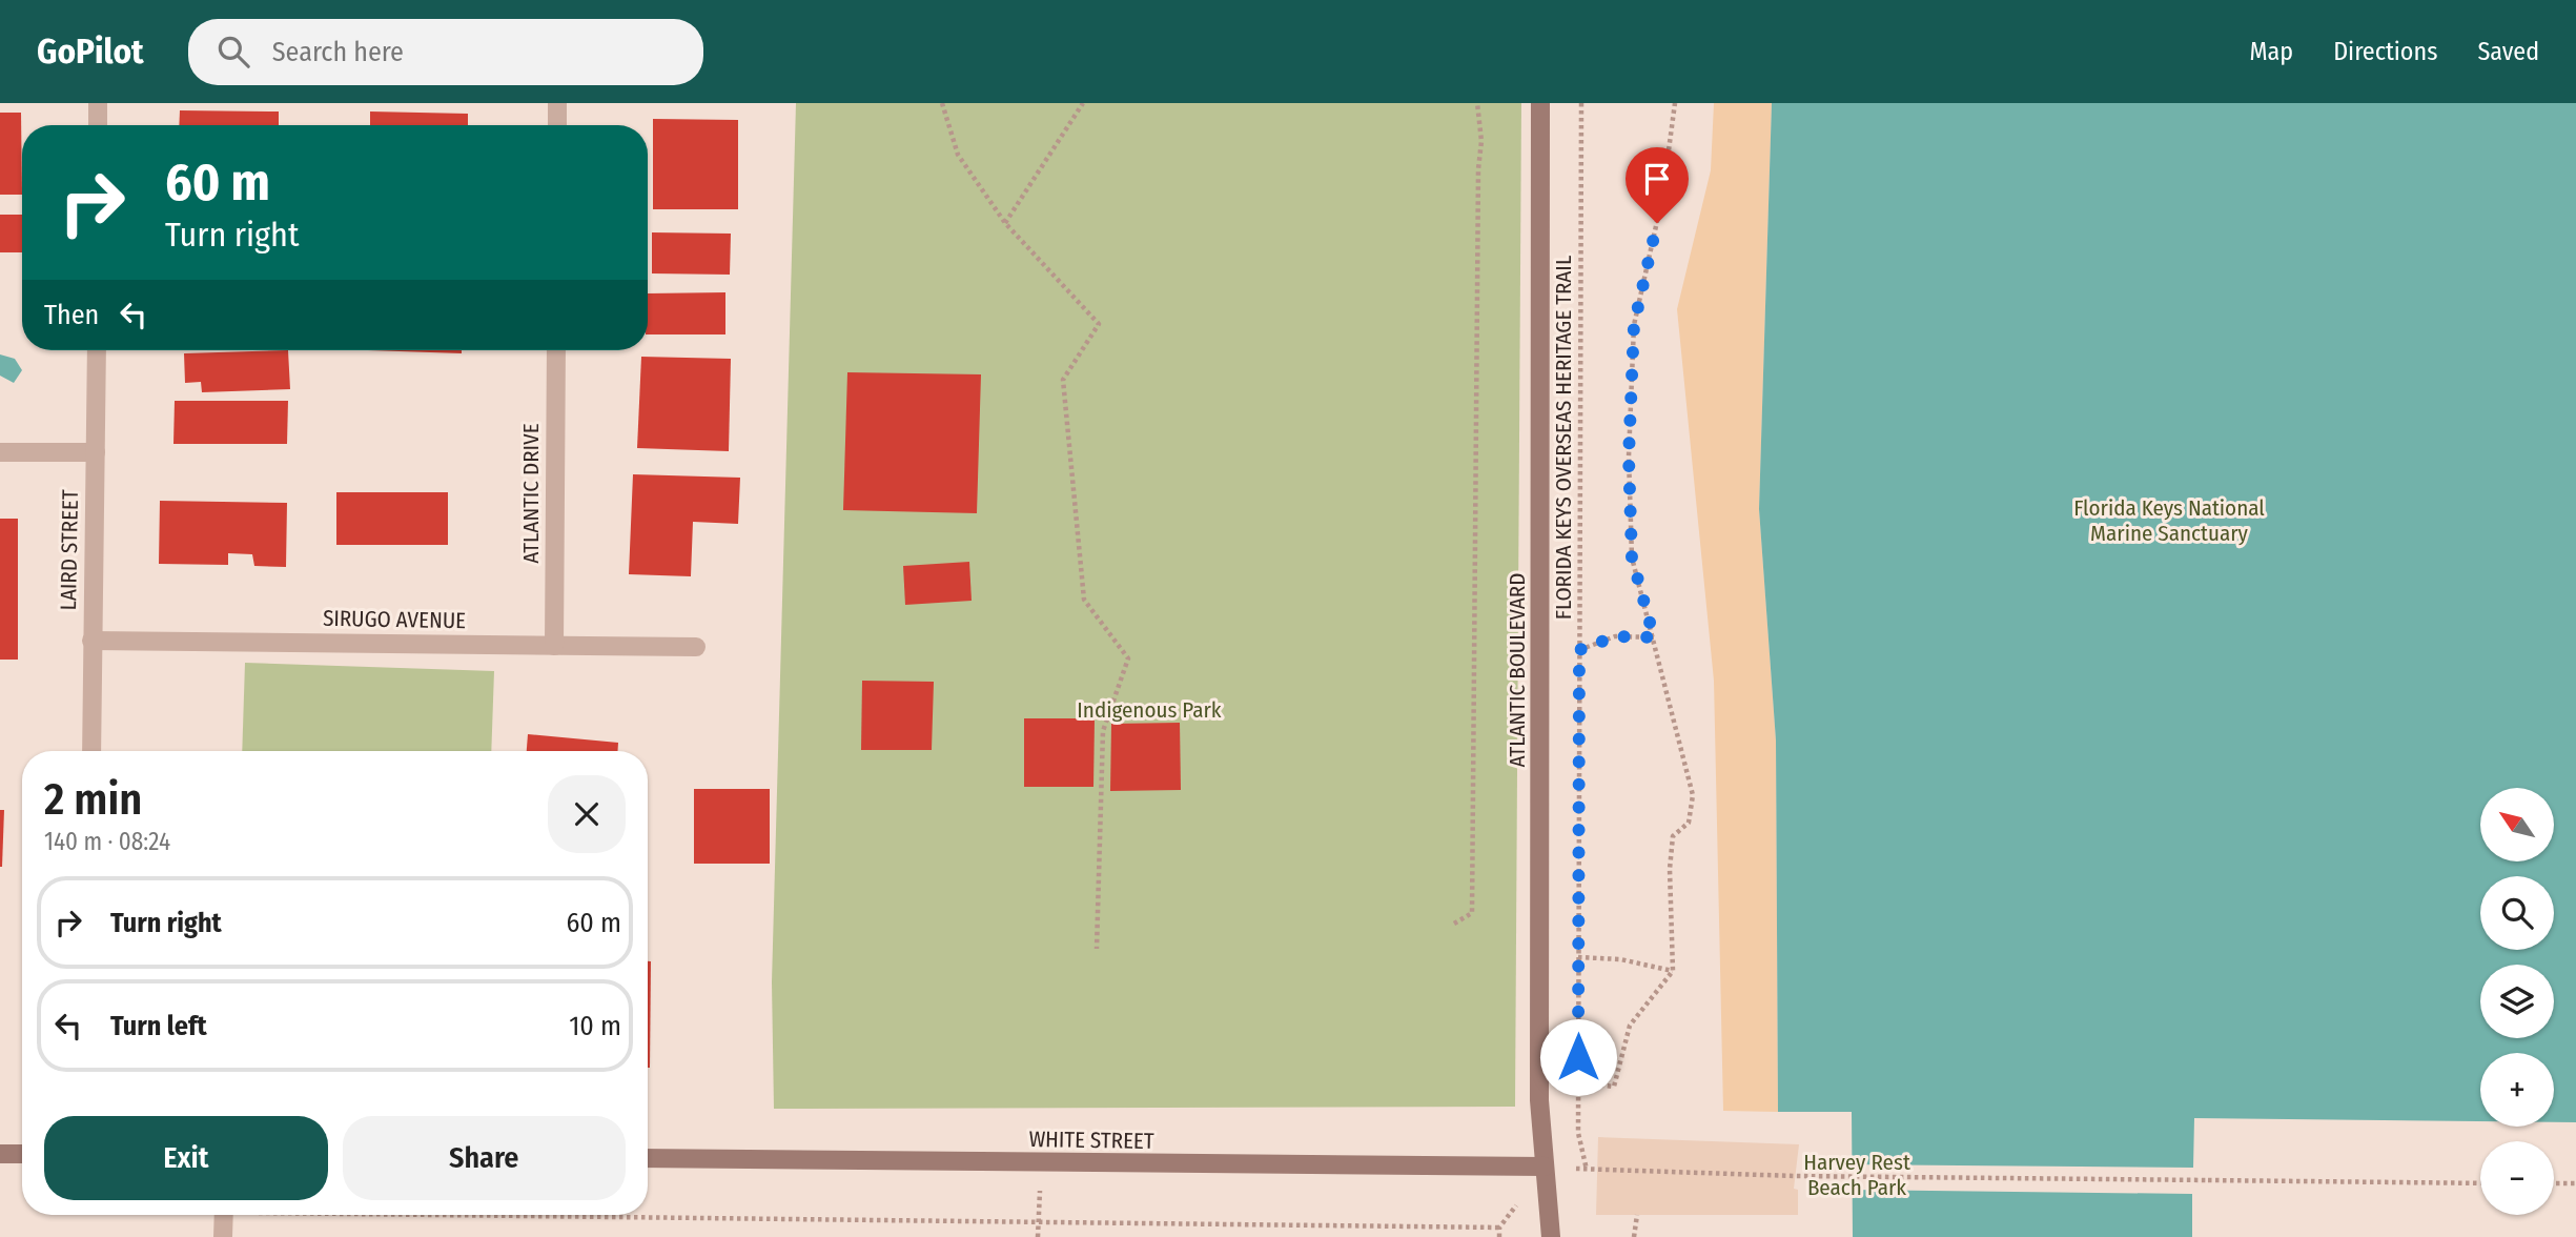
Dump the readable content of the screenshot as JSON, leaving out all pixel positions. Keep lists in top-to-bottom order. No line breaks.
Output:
{"streets":{"street":["ATLANTIC DRIVE","LAIRD STREET","SIRUGO AVENUE","ATLANTIC BOULEVARD","WHITE STREET"],"path":["FLORIDA KEYS OVERSEAS HERITAGE TRAIL"]},"crossings":[["ATLANTIC DRIVE","SIRUGO AVENUE"],["LAIRD STREET","SIRUGO AVENUE"],["ATLANTIC BOULEVARD","WHITE STREET"]],"parks":["Florida Keys National Marine Sanctuary","Indigenous Park","Harvey Rest Beach Park"],"north":"top left","page":{"header":"GoPilot","search":"Search here","nav":["Map","Directions","Saved"],"turn":["60 m","Turn right"],"then":"Then","heading":["2 min","140 m · 08:24"],"map_buttons":["+","−"],"list":[{"name":"Turn right","value":"60 m"},{"name":"Turn left","value":"10 m"}],"buttons":["Exit","Share"]}}
